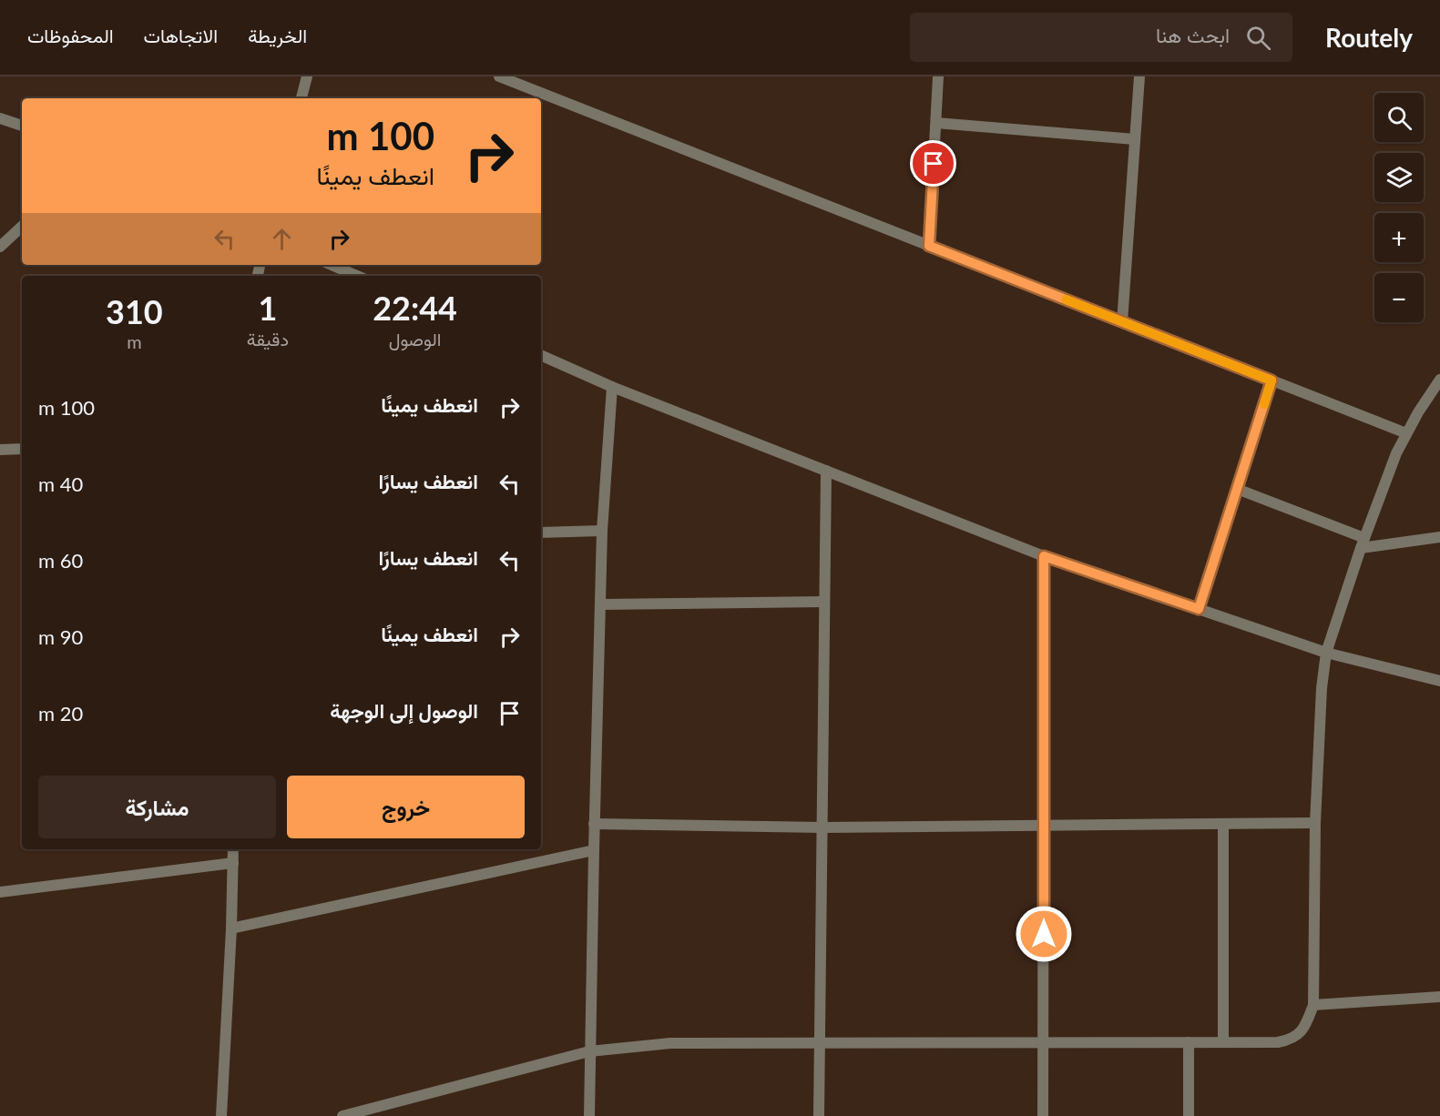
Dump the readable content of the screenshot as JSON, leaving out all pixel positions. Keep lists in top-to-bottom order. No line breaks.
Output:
{"page":{"header":"Routely","search":"ابحث هنا","nav":["الخريطة","الاتجاهات","المحفوظات"],"map_buttons":["+","−"],"turn":["100 m","انعطف يمينًا"],"eta":["22:44","الوصول","1","دقيقة","310","m"],"list":[{"name":"انعطف يمينًا","value":"100 m"},{"name":"انعطف يسارًا","value":"40 m"},{"name":"انعطف يسارًا","value":"60 m"},{"name":"انعطف يمينًا","value":"90 m"},{"name":"الوصول إلى الوجهة","value":"20 m"}],"buttons":["خروج","مشاركة"]}}
